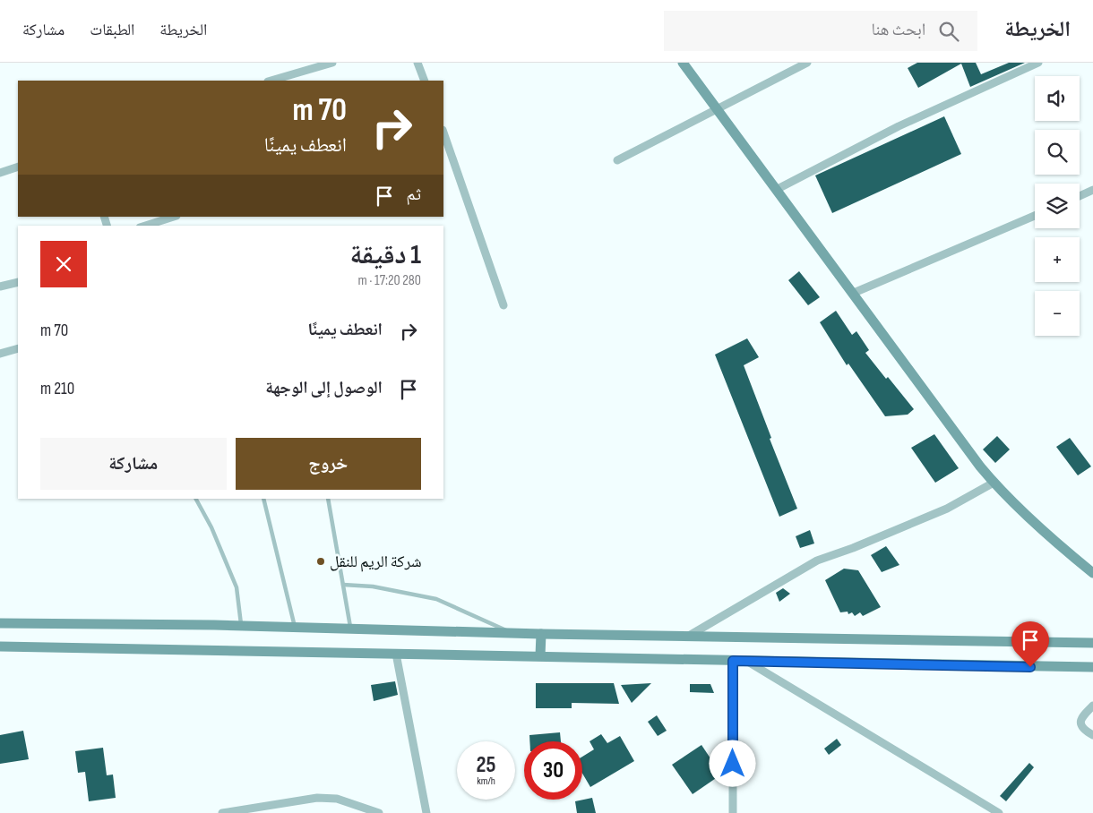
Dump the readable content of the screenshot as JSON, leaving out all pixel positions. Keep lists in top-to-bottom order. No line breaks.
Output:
{"places":["شركة الريم للنقل"],"page":{"header":"الخريطة","search":"ابحث هنا","nav":["الخريطة","الطبقات","مشاركة"],"map_buttons":["+","−"],"turn":["70 m","انعطف يمينًا"],"then":"ثم","heading":["1 دقيقة","280 m · 17:20"],"list":[{"name":"انعطف يمينًا","value":"70 m"},{"name":"الوصول إلى الوجهة","value":"210 m"}],"buttons":["خروج","مشاركة"],"speed":"25 km/h","limit":"30"}}
